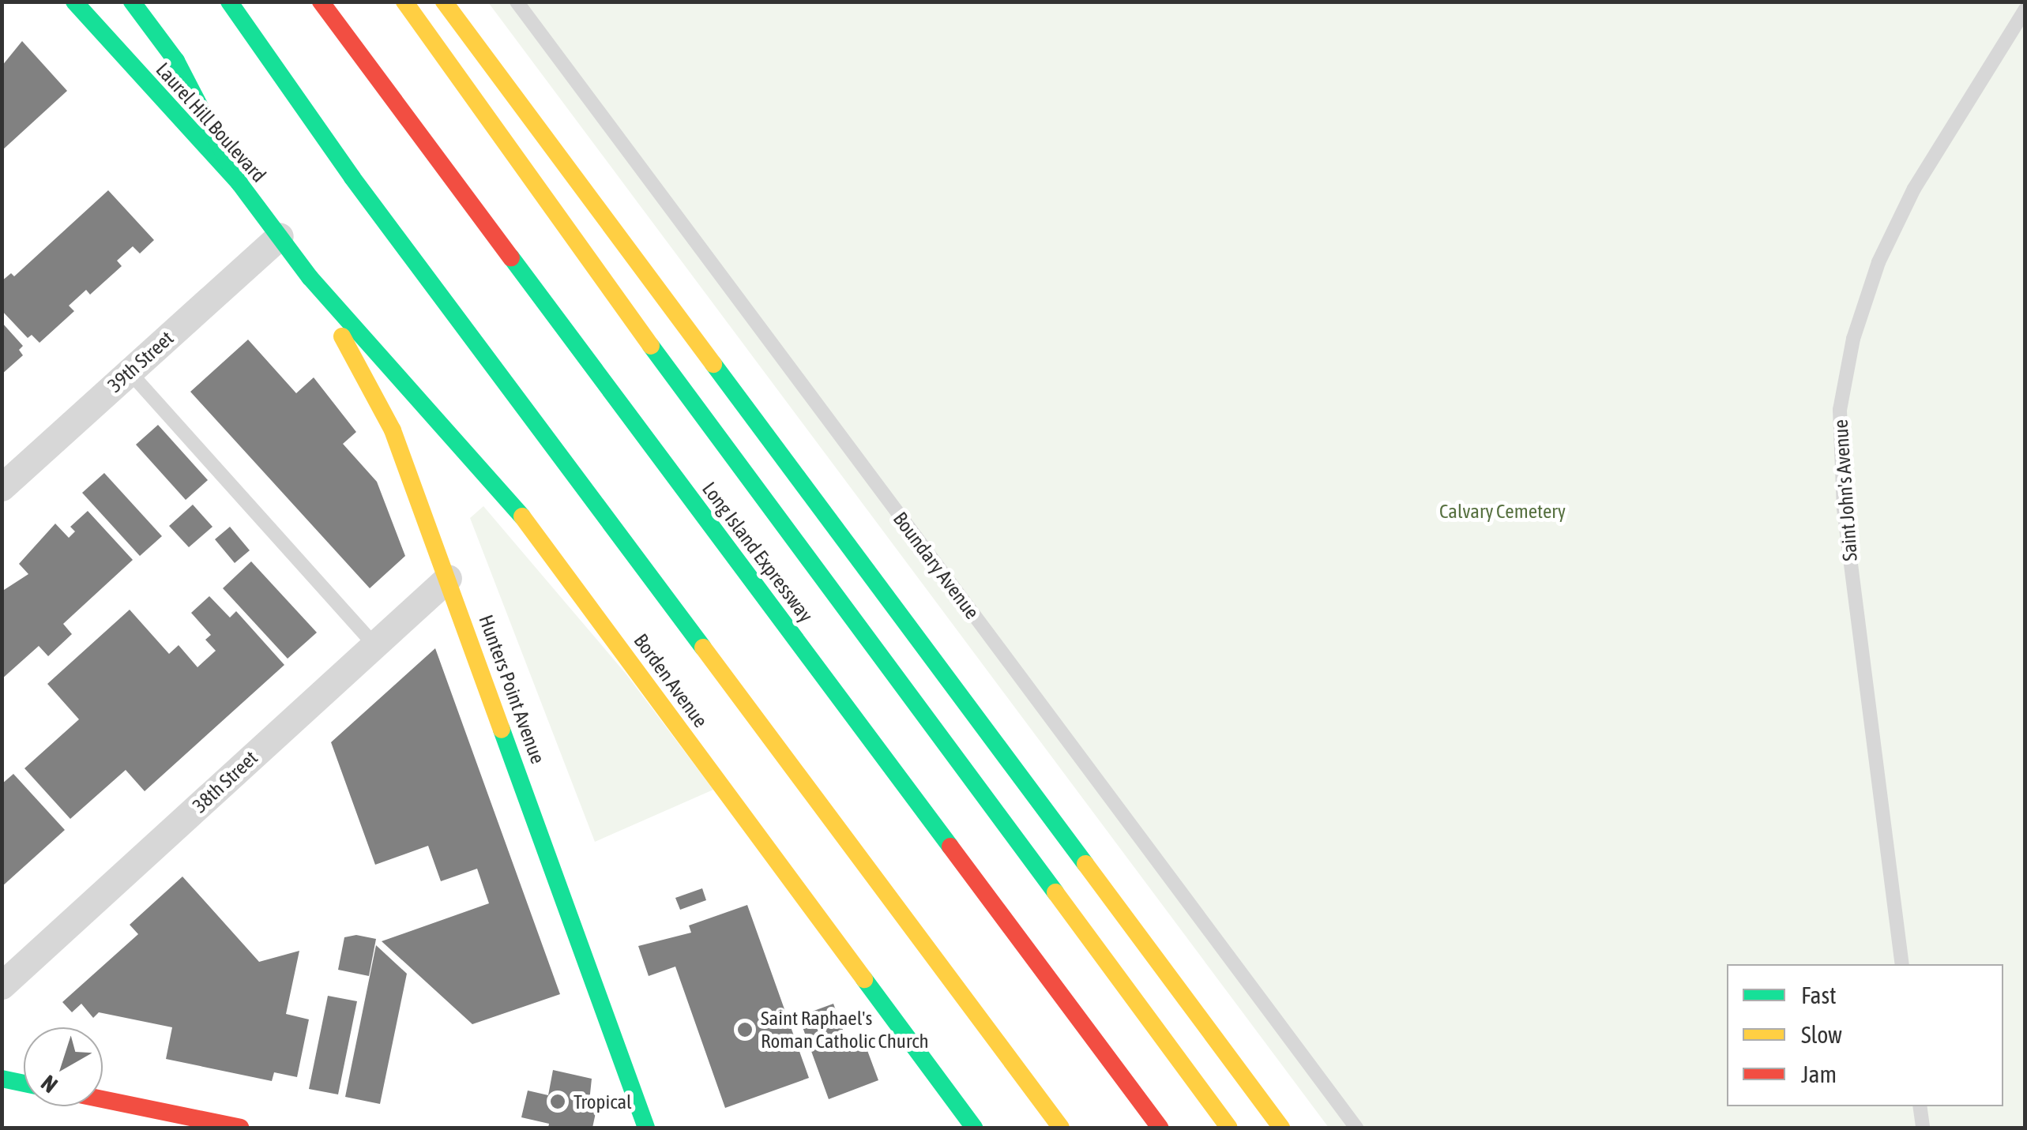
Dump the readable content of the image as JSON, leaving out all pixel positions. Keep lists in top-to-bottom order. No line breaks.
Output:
{"streets":{"main road":["Laurel Hill Boulevard","Long Island Expressway","Borden Avenue","Hunters Point Avenue"],"street":["39th Street","38th Street"],"lane":["Saint John's Avenue","Boundary Avenue"]},"crossings":[["Laurel Hill Boulevard","39th Street"],["Laurel Hill Boulevard","Borden Avenue"],["Laurel Hill Boulevard","Hunters Point Avenue"],["Borden Avenue","Hunters Point Avenue"],["Hunters Point Avenue","38th Street"]],"parks":["Calvary Cemetery"],"places":["Saint Raphael's Roman Catholic Church","Tropical"],"legend":["Fast","Slow","Jam"],"north":"bottom left"}
